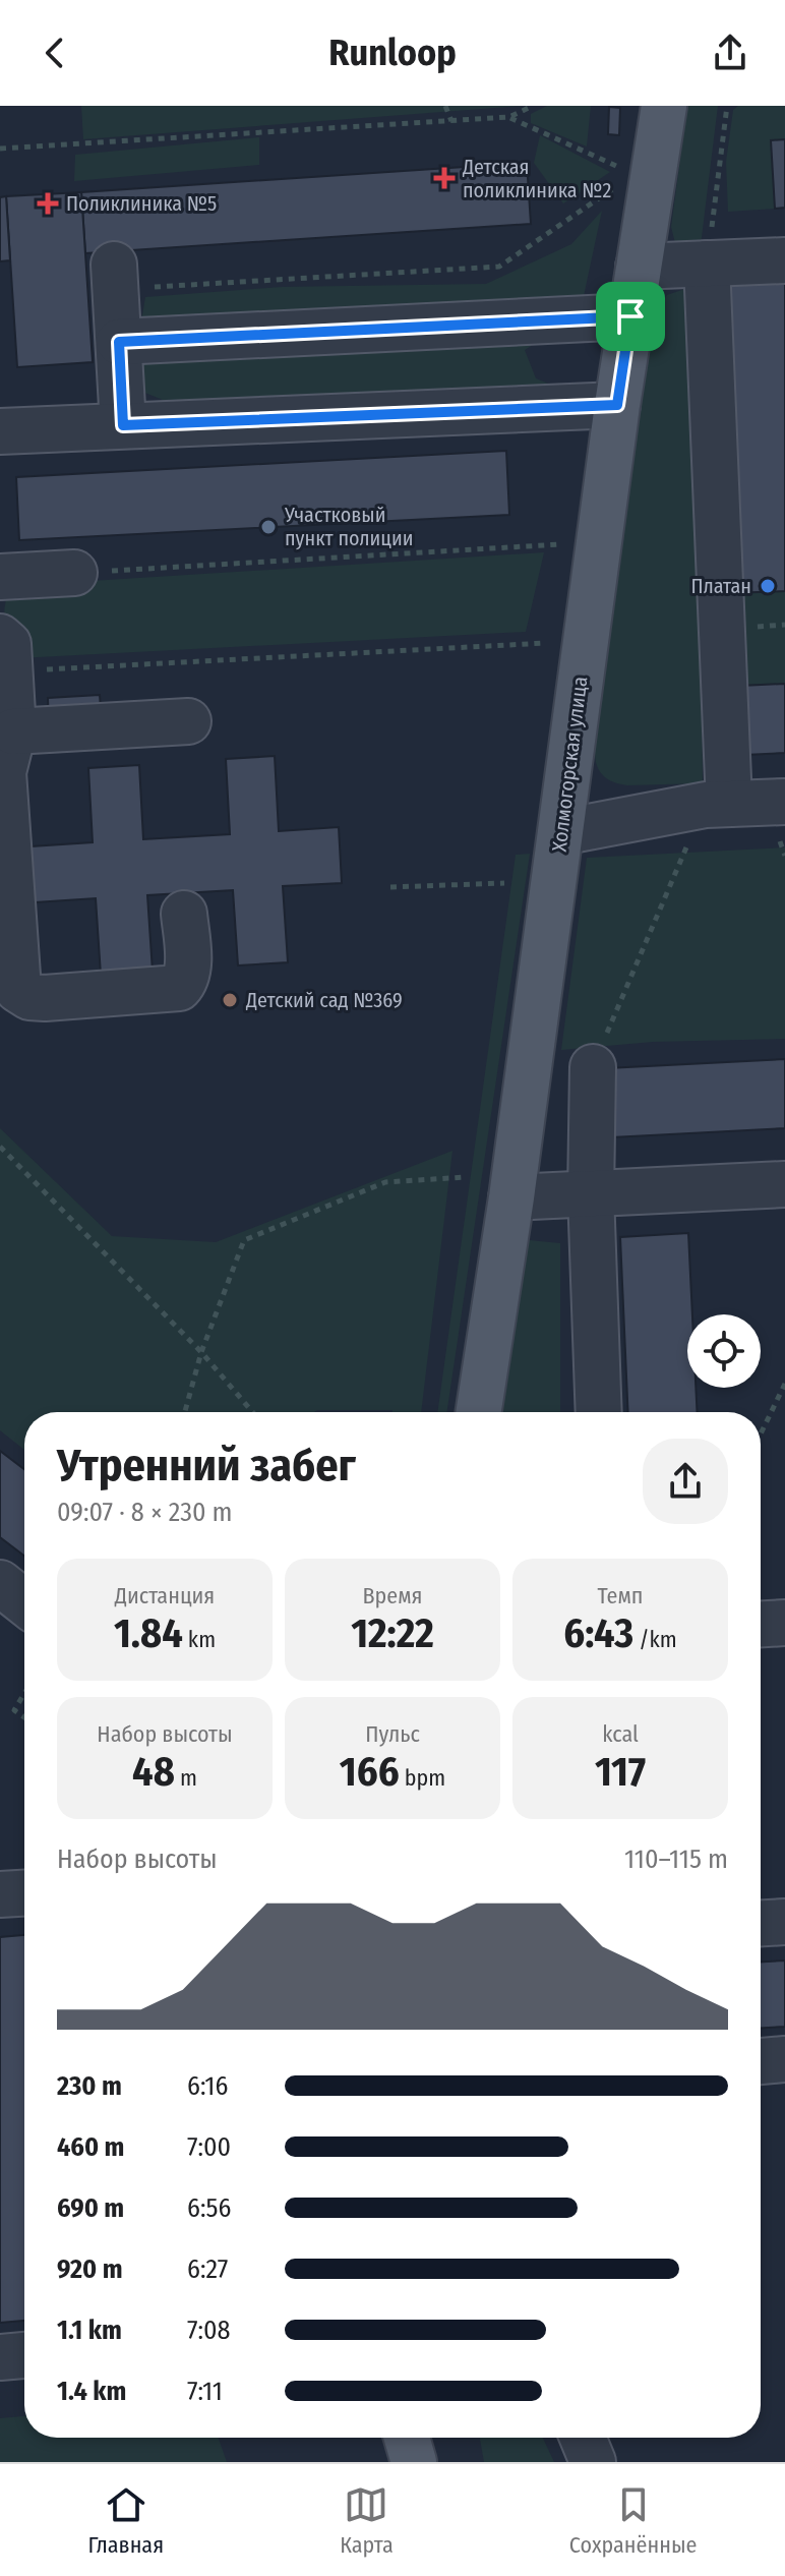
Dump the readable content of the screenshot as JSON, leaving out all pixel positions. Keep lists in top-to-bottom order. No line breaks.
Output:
{"streets":{"main road":["Холмогорская улица"]},"places":{"health":["Детская поликлиника №2","Поликлиника №5"],"other":["Участковый пункт полиции","Платан","Детский сад №369"]},"page":{"header":"Runloop","heading":["Утренний забег","09:07 · 8 × 230 m"],"stats":[["Дистанция","1.84 km"],["Время","12:22"],["Темп","6:43 /km"],["Набор высоты","48 m"],["Пульс","166 bpm"],["kcal","117"]],"chart":["Набор высоты","110–115 m"],"list":[{"name":"230 m","note":"6:16"},{"name":"460 m","note":"7:00"},{"name":"690 m","note":"6:56"},{"name":"920 m","note":"6:27"},{"name":"1.1 km","note":"7:08"},{"name":"1.4 km","note":"7:11"}],"tabs":["Главная","Карта","Сохранённые"]}}
